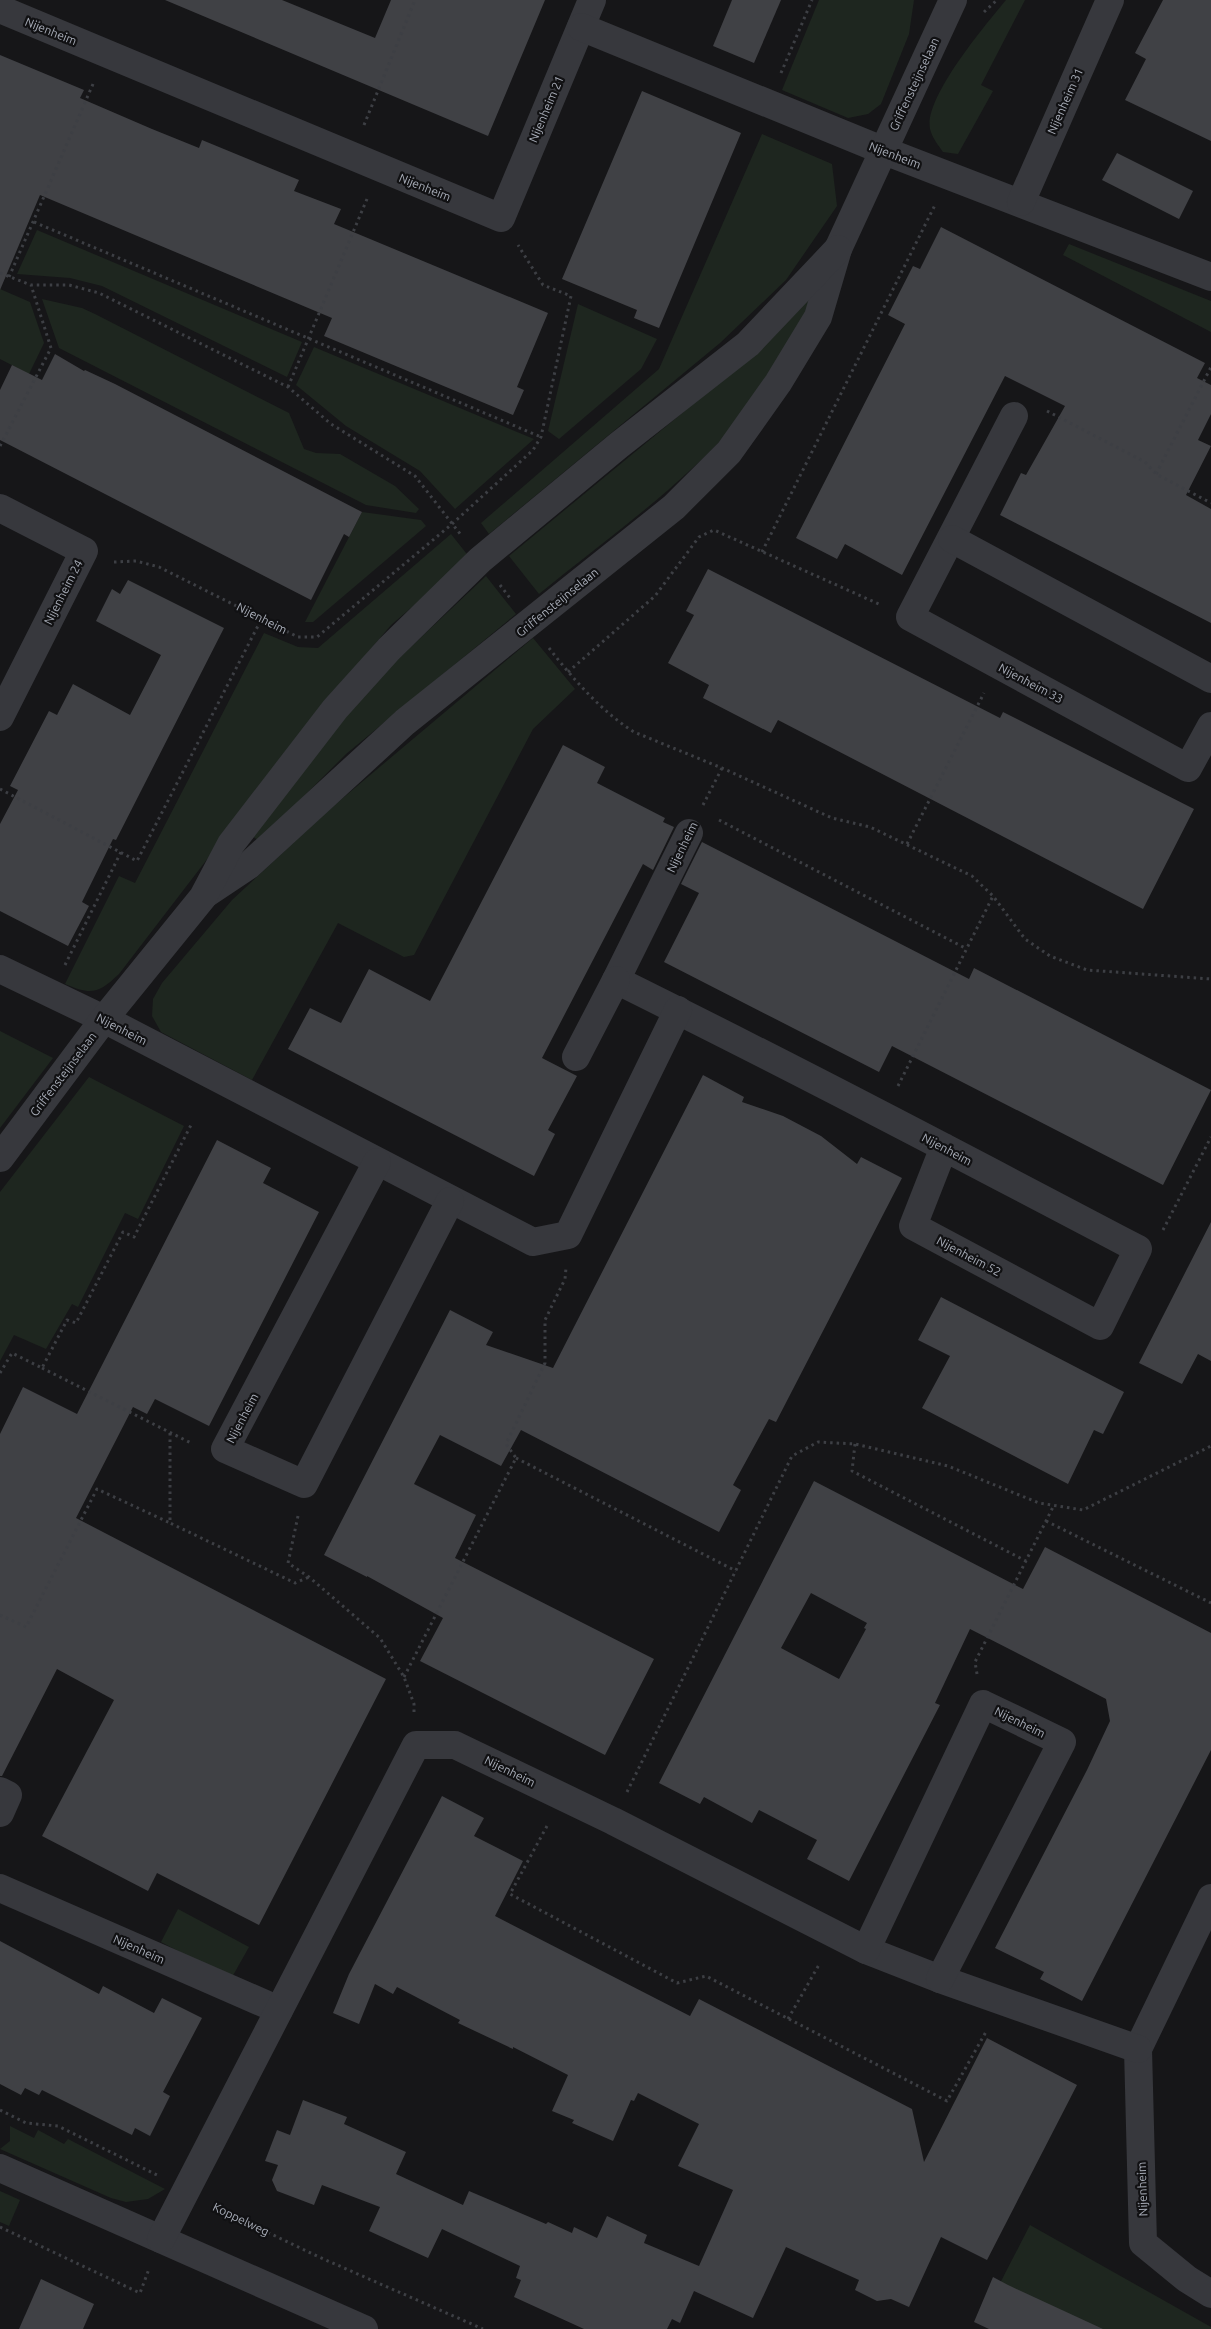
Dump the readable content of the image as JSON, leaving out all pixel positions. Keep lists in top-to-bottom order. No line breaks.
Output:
{"streets":{"street":["Nijenheim","Griffensteijnselaan","Nijenheim 31","Nijenheim 21","Nijenheim 24","Nijenheim 33","Nijenheim 52"],"path":["Koppelweg"]},"crossings":[["Nijenheim","Griffensteijnselaan"],["Nijenheim","Nijenheim 31"],["Nijenheim","Nijenheim 21"],["Nijenheim","Nijenheim 24"],["Nijenheim","Nijenheim 52"]]}
